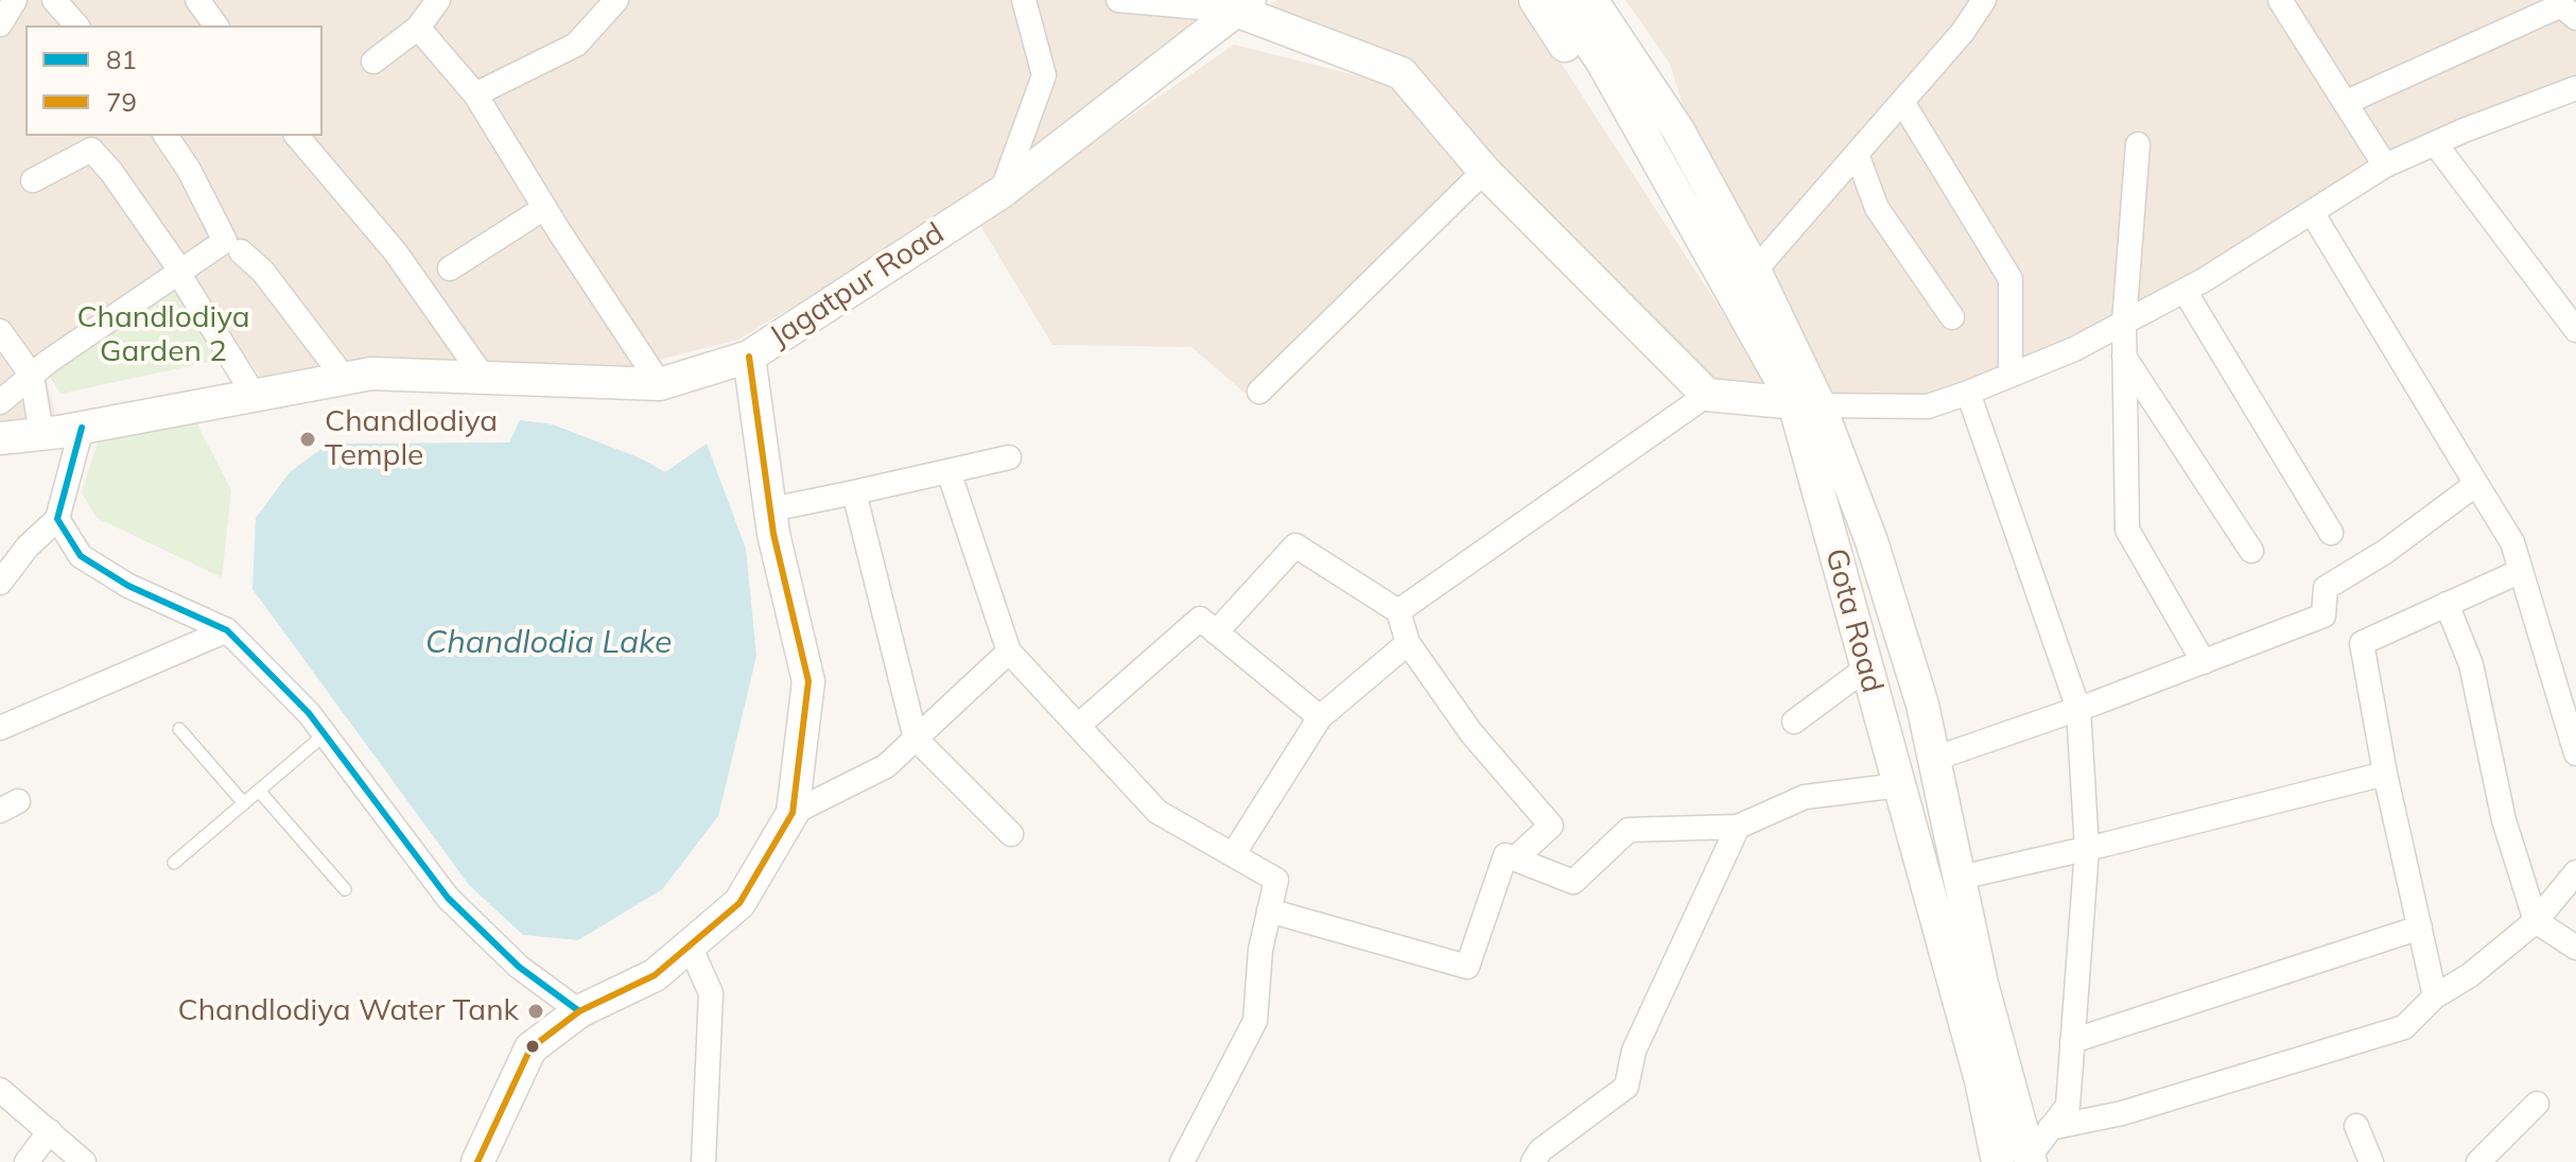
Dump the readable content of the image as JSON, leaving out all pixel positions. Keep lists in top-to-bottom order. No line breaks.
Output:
{"streets":{"street":["Jagatpur Road","Gota Road"]},"water":["Chandlodia Lake"],"parks":["Chandlodiya Garden 2"],"places":["Chandlodiya Temple","Chandlodiya Water Tank"],"lines":["transit line 79","transit line 81"],"legend":["81","79"]}
